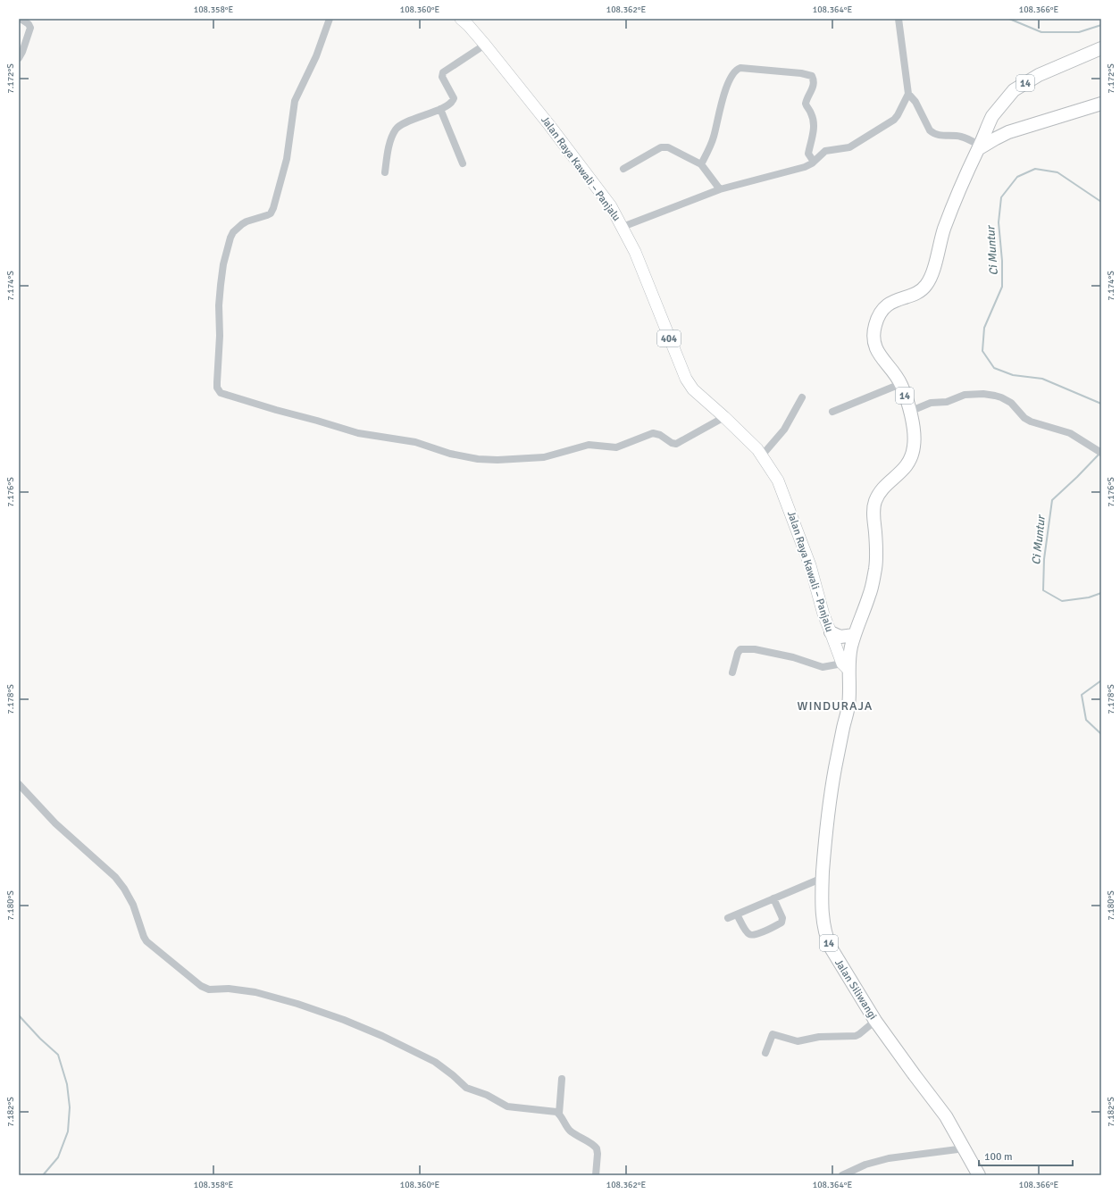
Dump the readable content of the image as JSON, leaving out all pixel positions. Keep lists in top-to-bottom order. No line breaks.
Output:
{"streets":{"highway":["14","Jalan Siliwangi"],"main road":["Jalan Raya Kawali – Panjalu","404"]},"crossings":[["14","Jalan Raya Kawali – Panjalu"],["14","Jalan Siliwangi"],["Jalan Raya Kawali – Panjalu","Jalan Siliwangi"]],"districts":["WINDURAJA"],"water":["Ci Muntur"],"scale_bar":"100 m","coordinates":["108.358°E","108.360°E","108.362°E","108.364°E","108.366°E","7.172°S","7.174°S","7.176°S","7.178°S","7.180°S","7.182°S"]}
